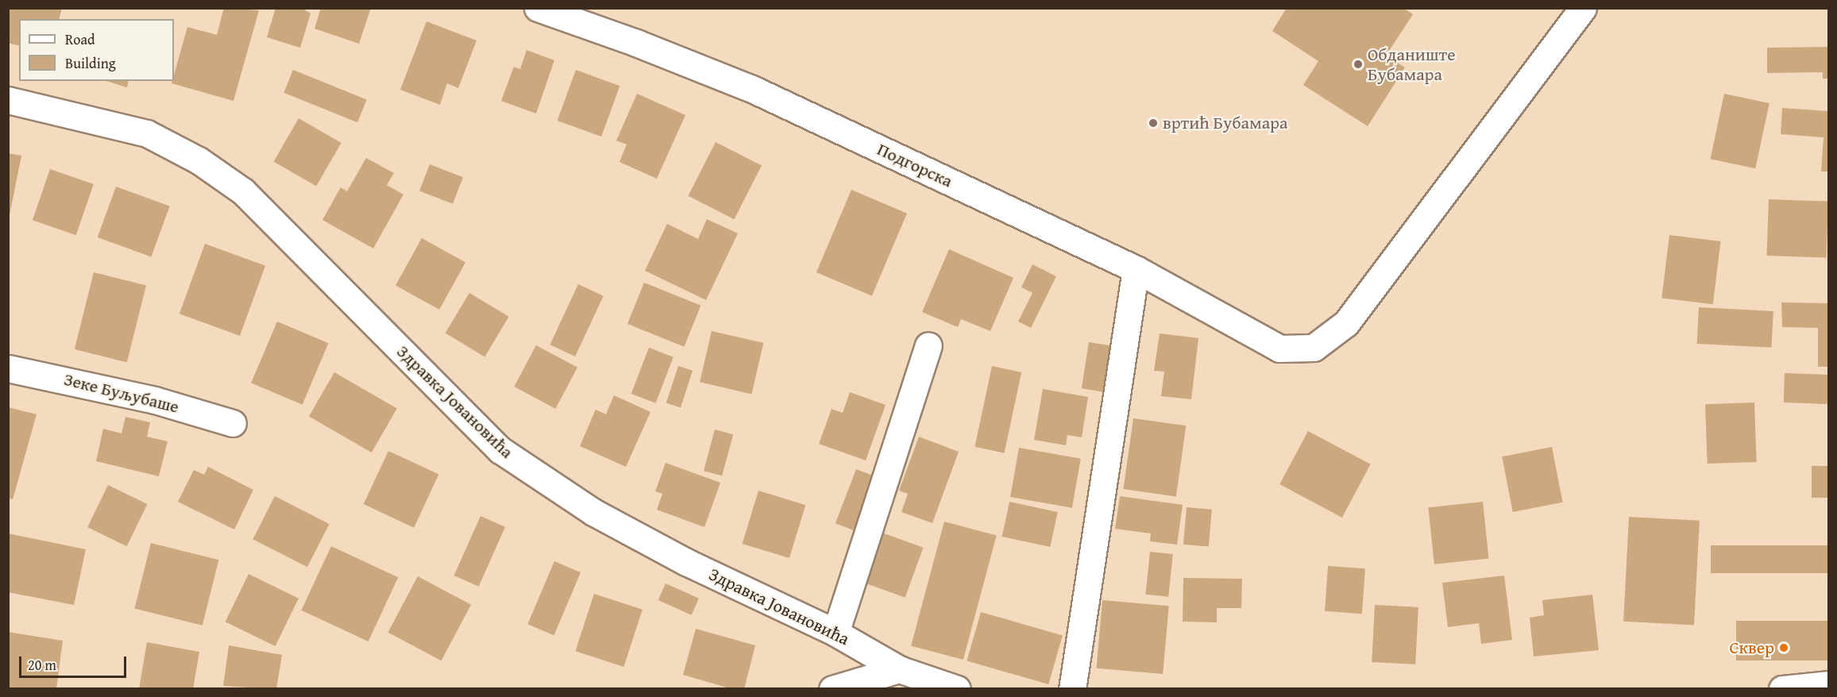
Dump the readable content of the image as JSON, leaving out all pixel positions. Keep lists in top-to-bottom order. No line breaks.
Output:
{"streets":{"street":["Подгорска","Зеке Буљубаше","Здравка Јовановића"]},"places":["Обданиште Бубамара","вртић Бубамара","Сквер"],"legend":["Road","Building"],"scale_bar":"20 m"}
